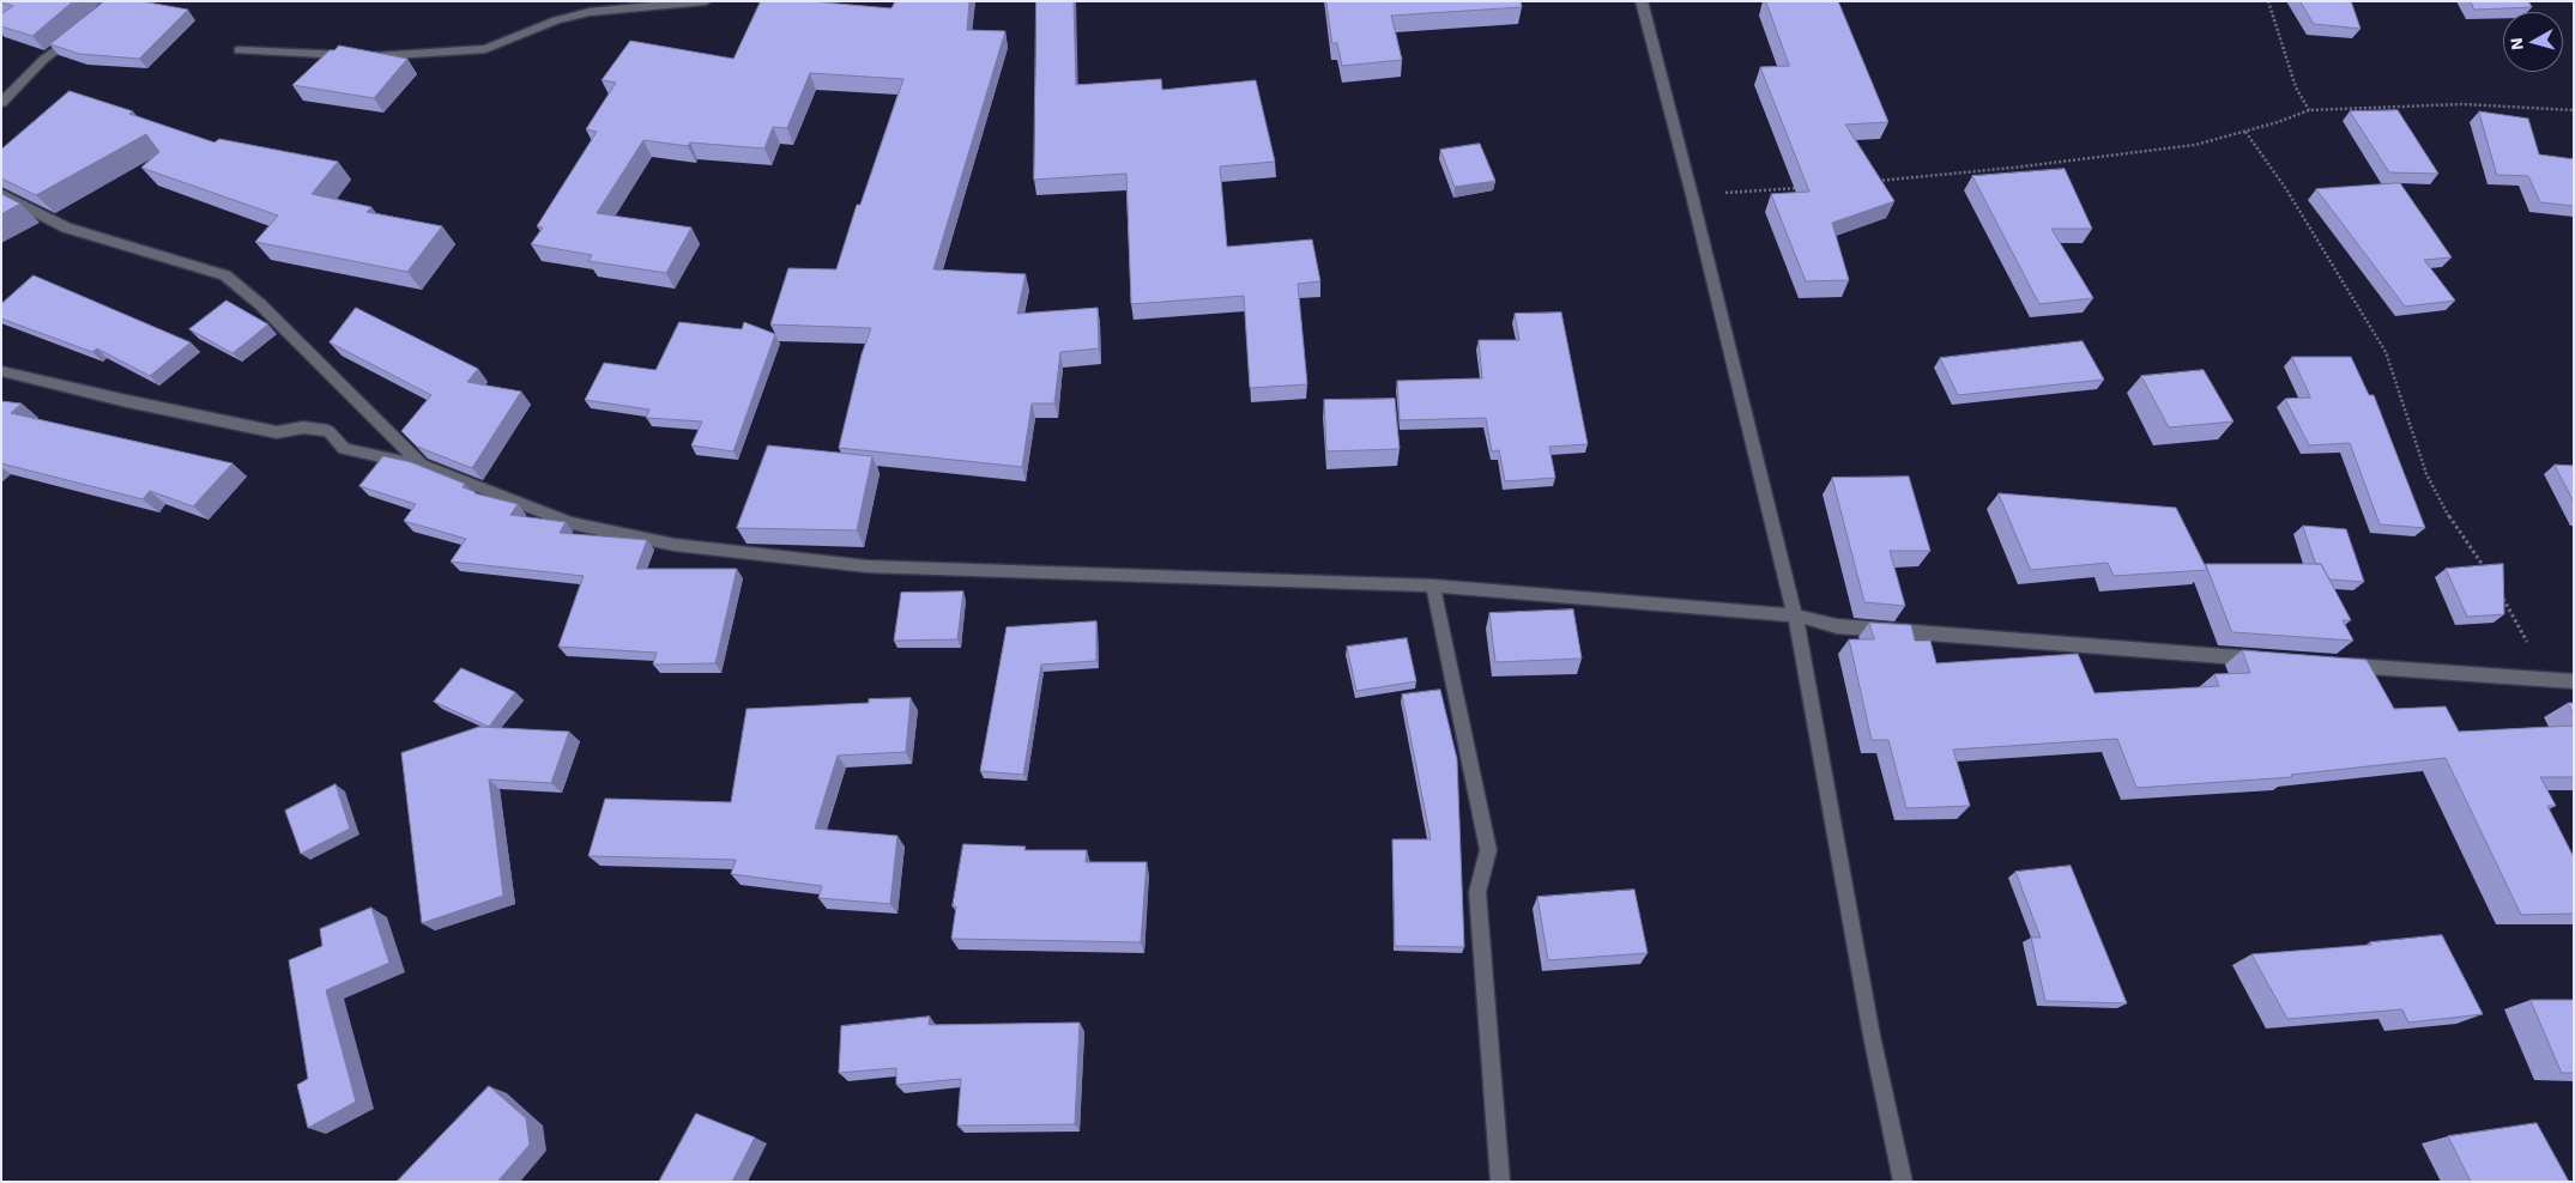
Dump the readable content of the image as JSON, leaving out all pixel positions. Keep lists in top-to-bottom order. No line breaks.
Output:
{"north":"left"}
